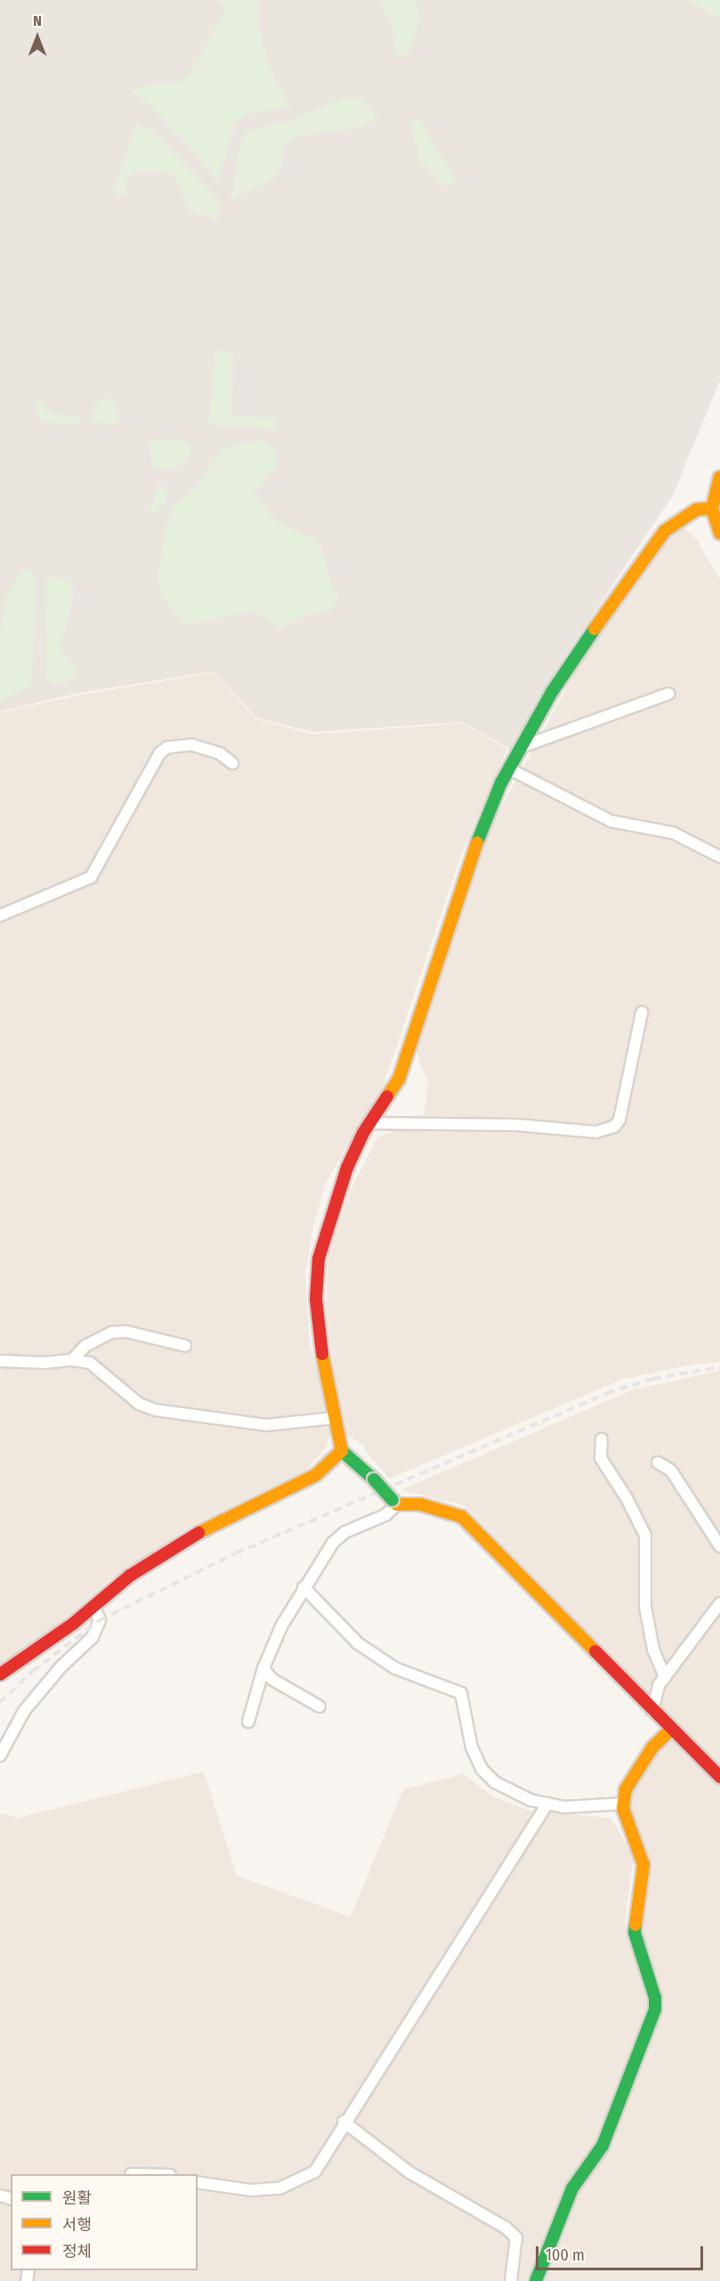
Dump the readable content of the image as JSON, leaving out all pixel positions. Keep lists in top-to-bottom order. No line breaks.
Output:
{"legend":["원활","서행","정체"],"scale_bar":"100 m","north":"top"}
